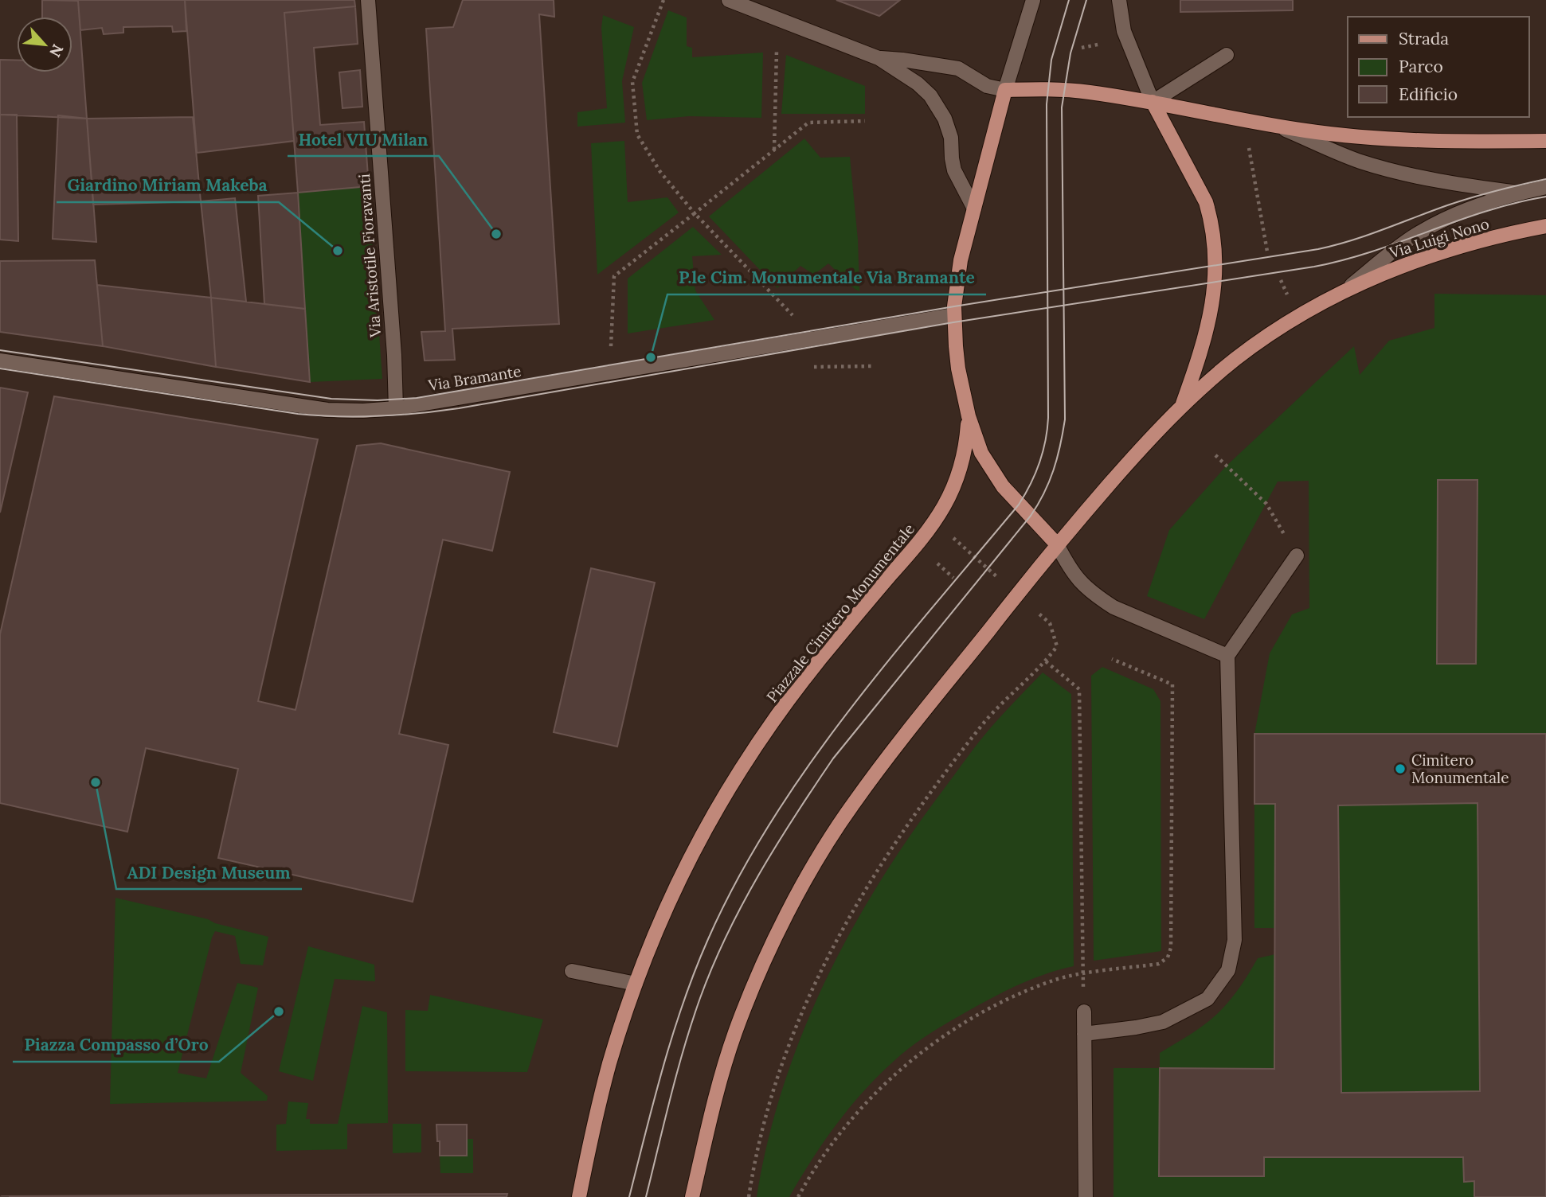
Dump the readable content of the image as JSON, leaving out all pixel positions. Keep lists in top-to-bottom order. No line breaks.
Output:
{"streets":{"main road":["Via Luigi Nono","Piazzale Cimitero Monumentale"],"street":["Via Aristotile Fioravanti","Via Bramante"]},"crossings":[["Via Aristotile Fioravanti","Via Bramante"],["Via Bramante","Piazzale Cimitero Monumentale"]],"places":["Hotel VIU Milan","Giardino Miriam Makeba","P.le Cim. Monumentale Via Bramante","Cimitero Monumentale","ADI Design Museum","Piazza Compasso d’Oro"],"legend":["Strada","Parco","Edificio"],"north":"bottom right"}
